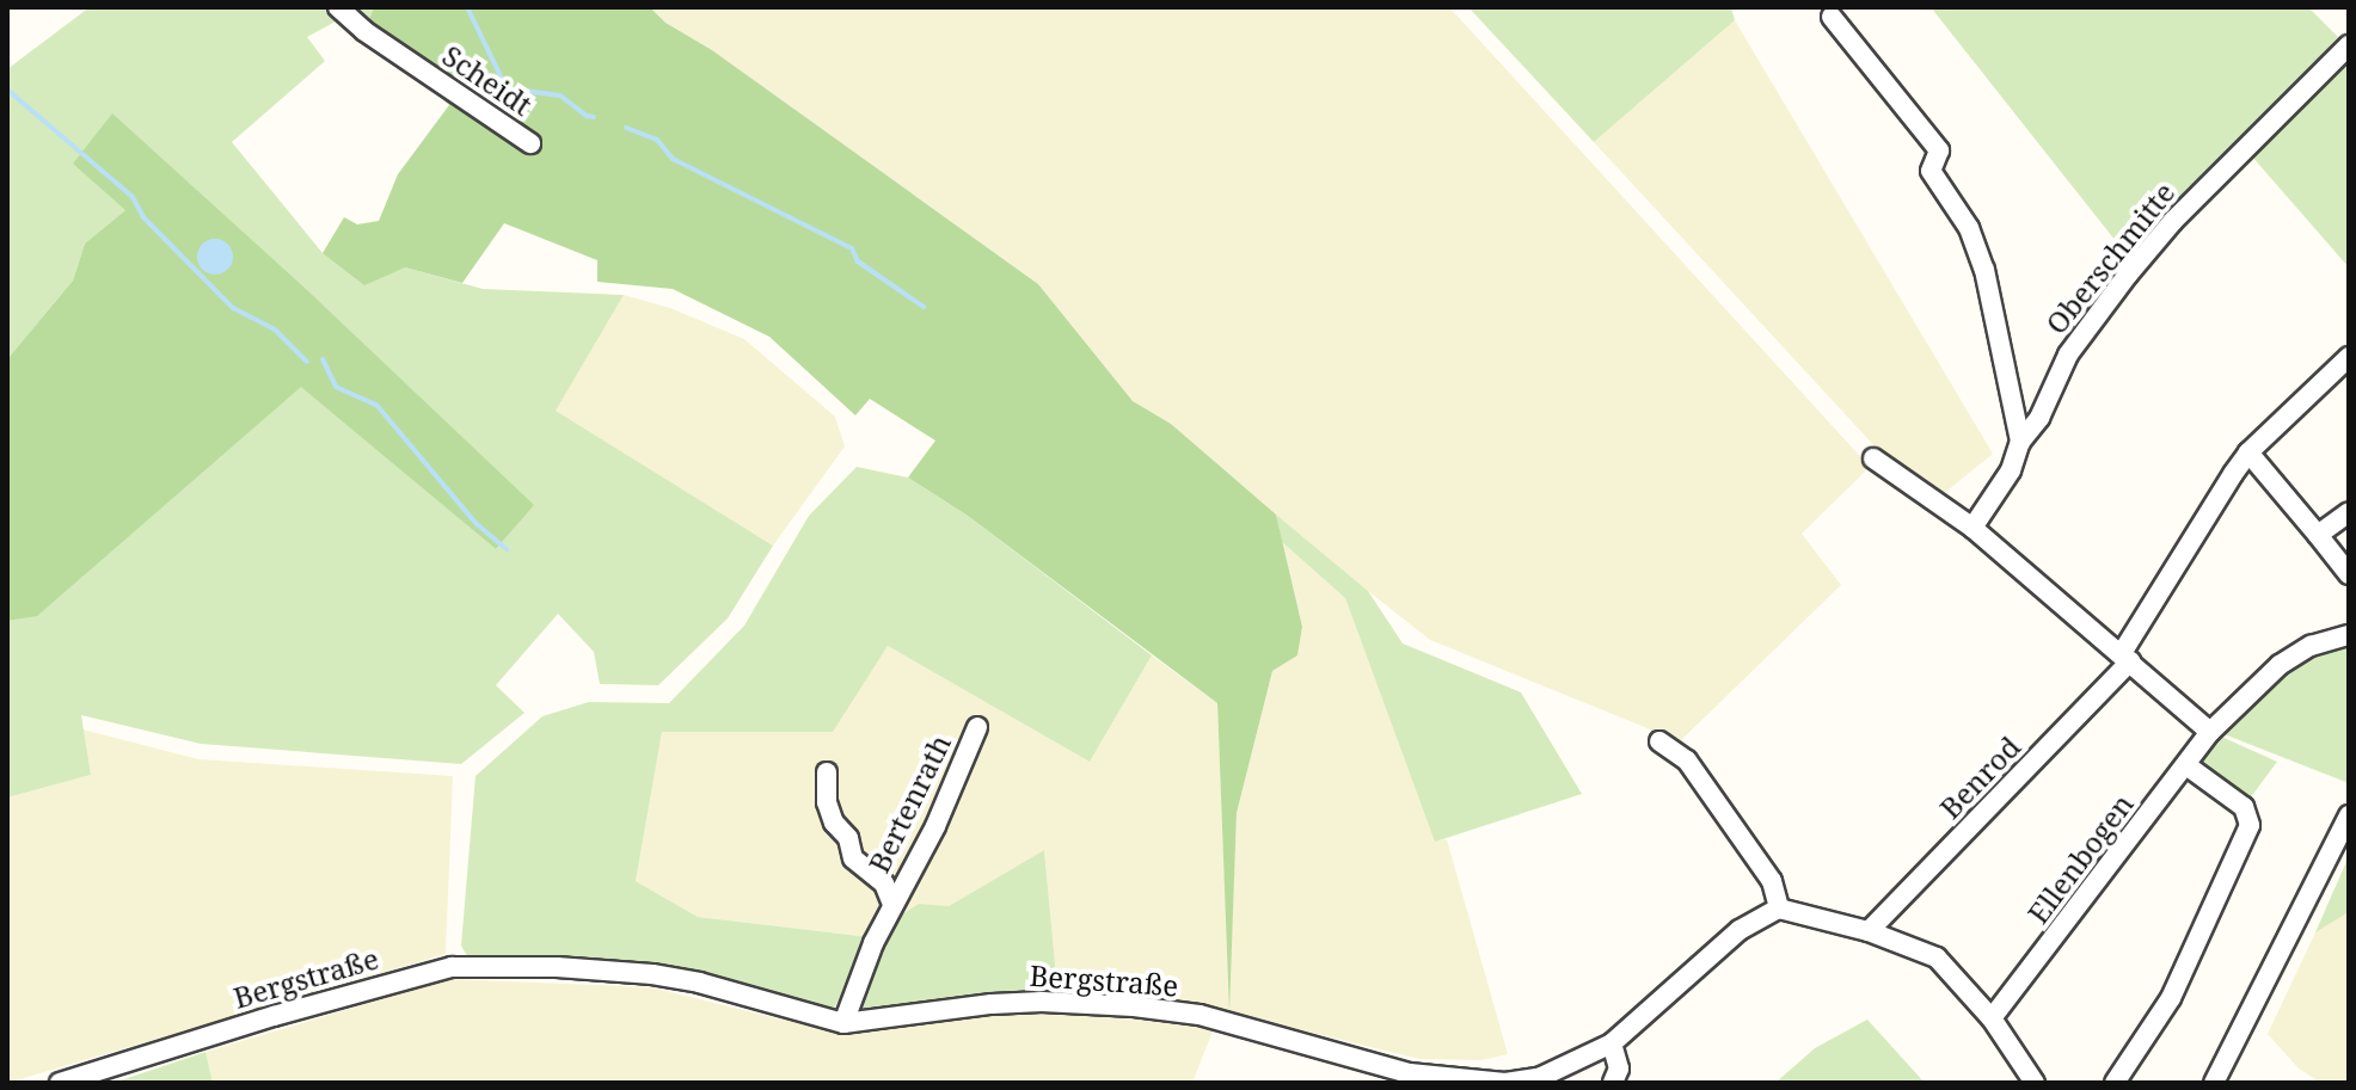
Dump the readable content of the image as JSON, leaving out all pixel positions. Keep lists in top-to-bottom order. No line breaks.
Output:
{"streets":{"street":["Scheidt","Oberschmitte","Benrod","Bertenrath","Ellenbogen","Bergstraße"]},"crossings":[["Bertenrath","Bergstraße"]]}
